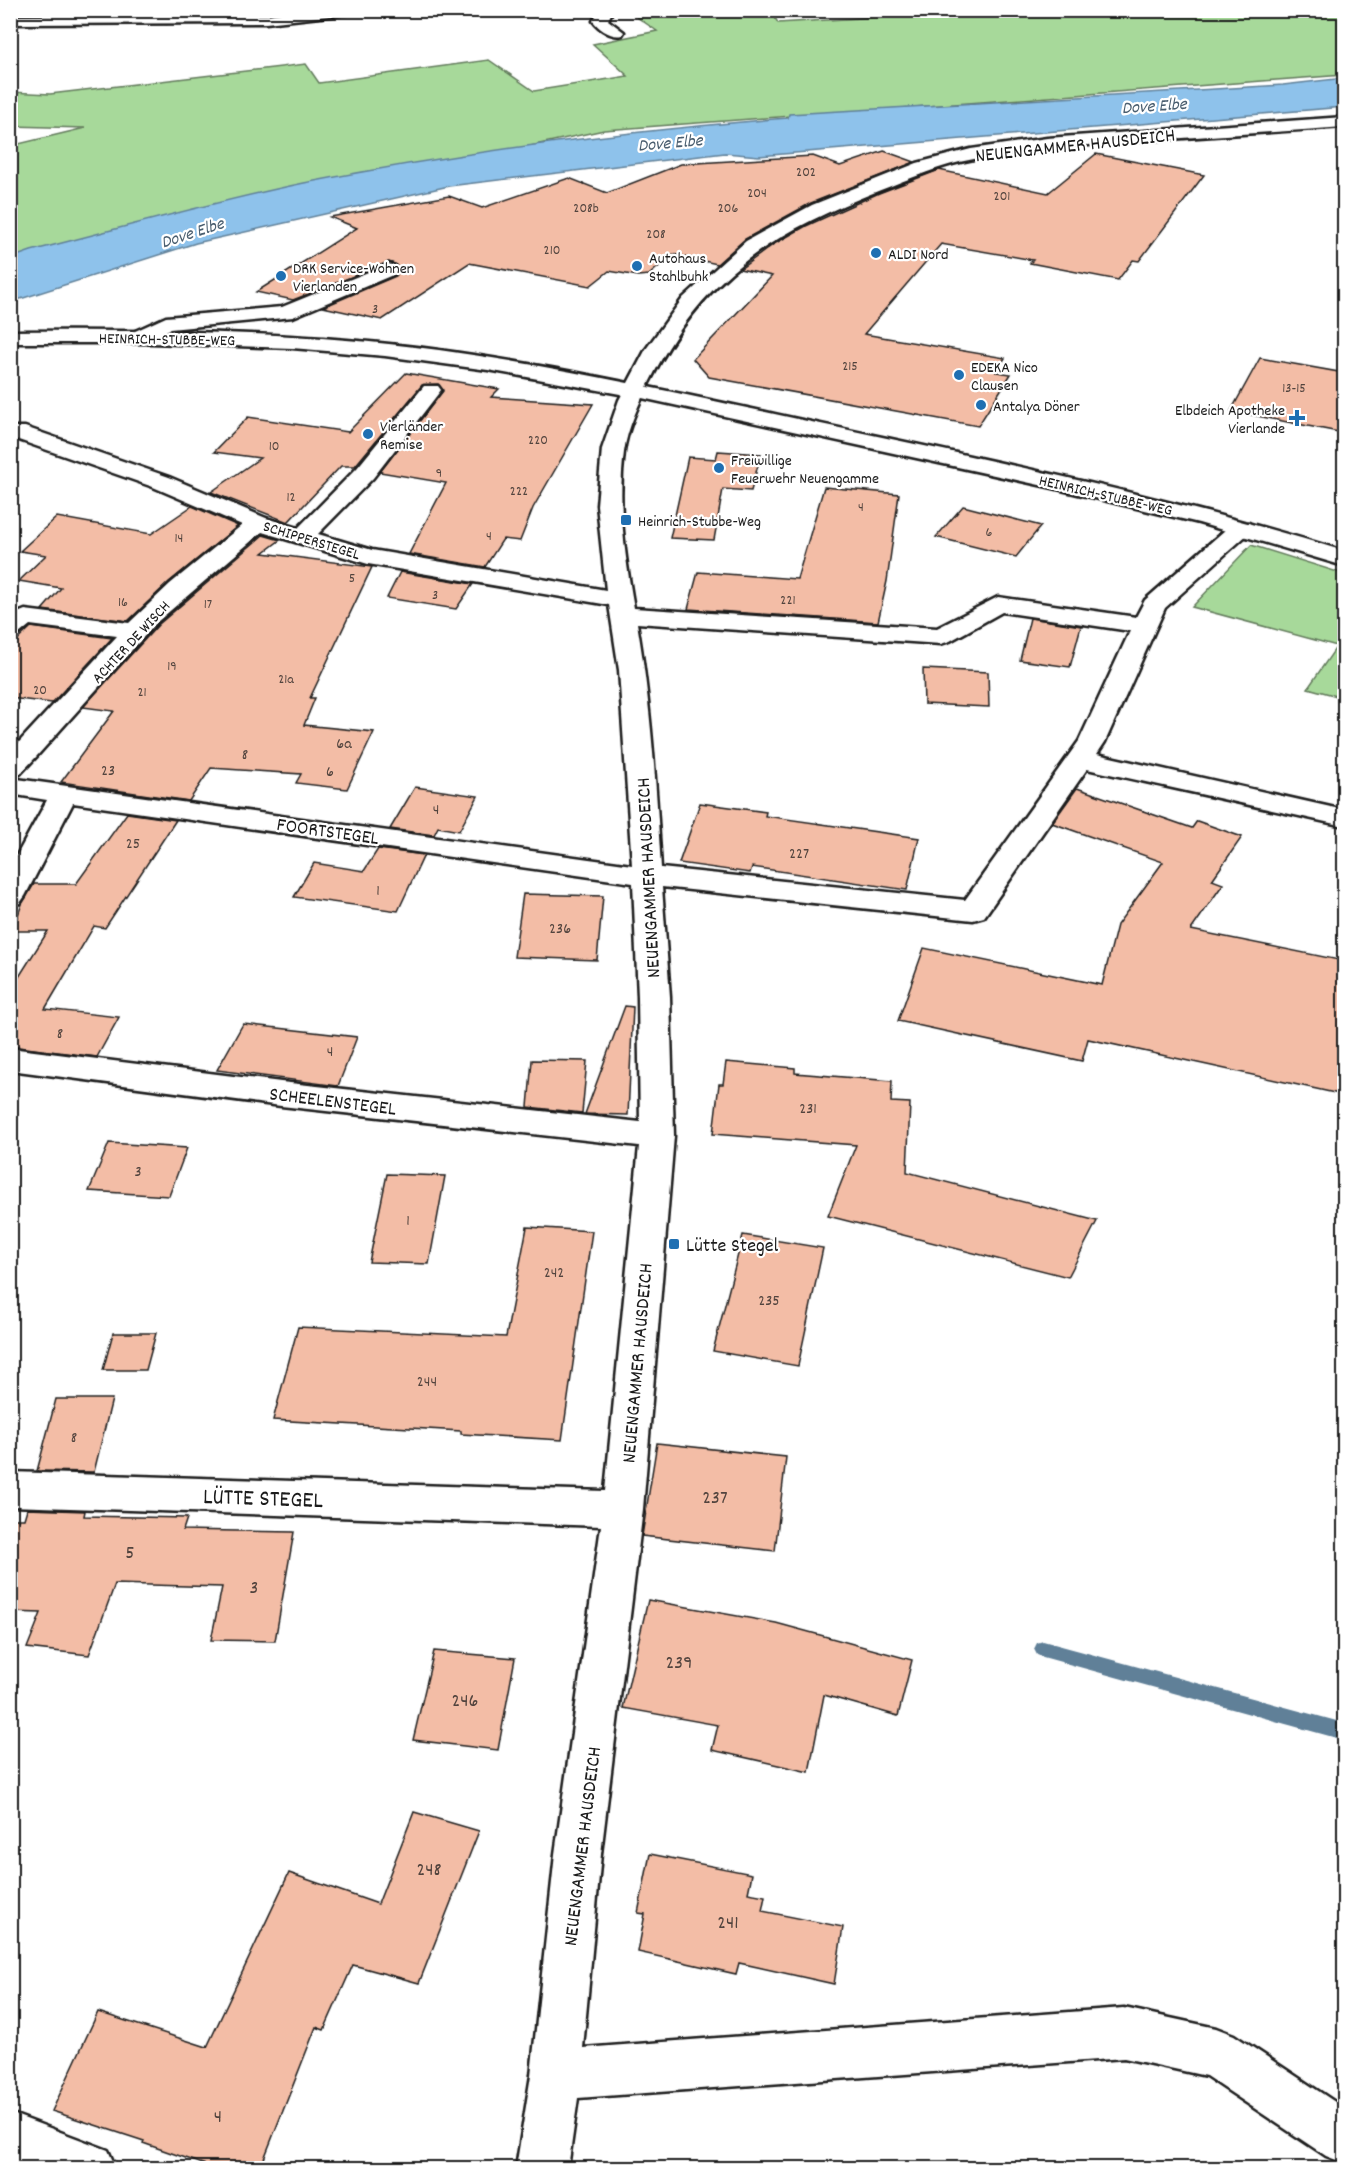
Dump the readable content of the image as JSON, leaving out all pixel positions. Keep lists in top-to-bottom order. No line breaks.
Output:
{"streets":{"street":["NEUENGAMMER HAUSDEICH","HEINRICH-STUBBE-WEG","SCHIPPERSTEGEL","ACHTER DE WISCH","FOORTSTEGEL","SCHEELENSTEGEL","LÜTTE STEGEL"]},"crossings":[["NEUENGAMMER HAUSDEICH","HEINRICH-STUBBE-WEG"],["NEUENGAMMER HAUSDEICH","SCHIPPERSTEGEL"],["NEUENGAMMER HAUSDEICH","FOORTSTEGEL"],["NEUENGAMMER HAUSDEICH","SCHEELENSTEGEL"],["NEUENGAMMER HAUSDEICH","LÜTTE STEGEL"],["SCHIPPERSTEGEL","ACHTER DE WISCH"]],"water":["Dove Elbe"],"places":{"other":["ALDI Nord","Autohaus Stahlbuhk","DRK Service-Wohnen Vierlanden","EDEKA Nico Clausen","Antalya Döner","Vierländer Remise","Freiwillige Feuerwehr Neuengamme"],"health":["Elbdeich Apotheke Vierlande"],"transit":["Heinrich-Stubbe-Weg","Lütte Stegel"]},"house_numbers":["202","204","201","208b","206","208","210","3","215","13-15","220","10","9","222","12","4","6","4","14","5","3","221","16","17","19","21a","20","21","6a","8","23","6","4","25","227","1","236","8","4","231","3","1","242","235","244","8","237","5","3","239","246","248","241","4"]}
